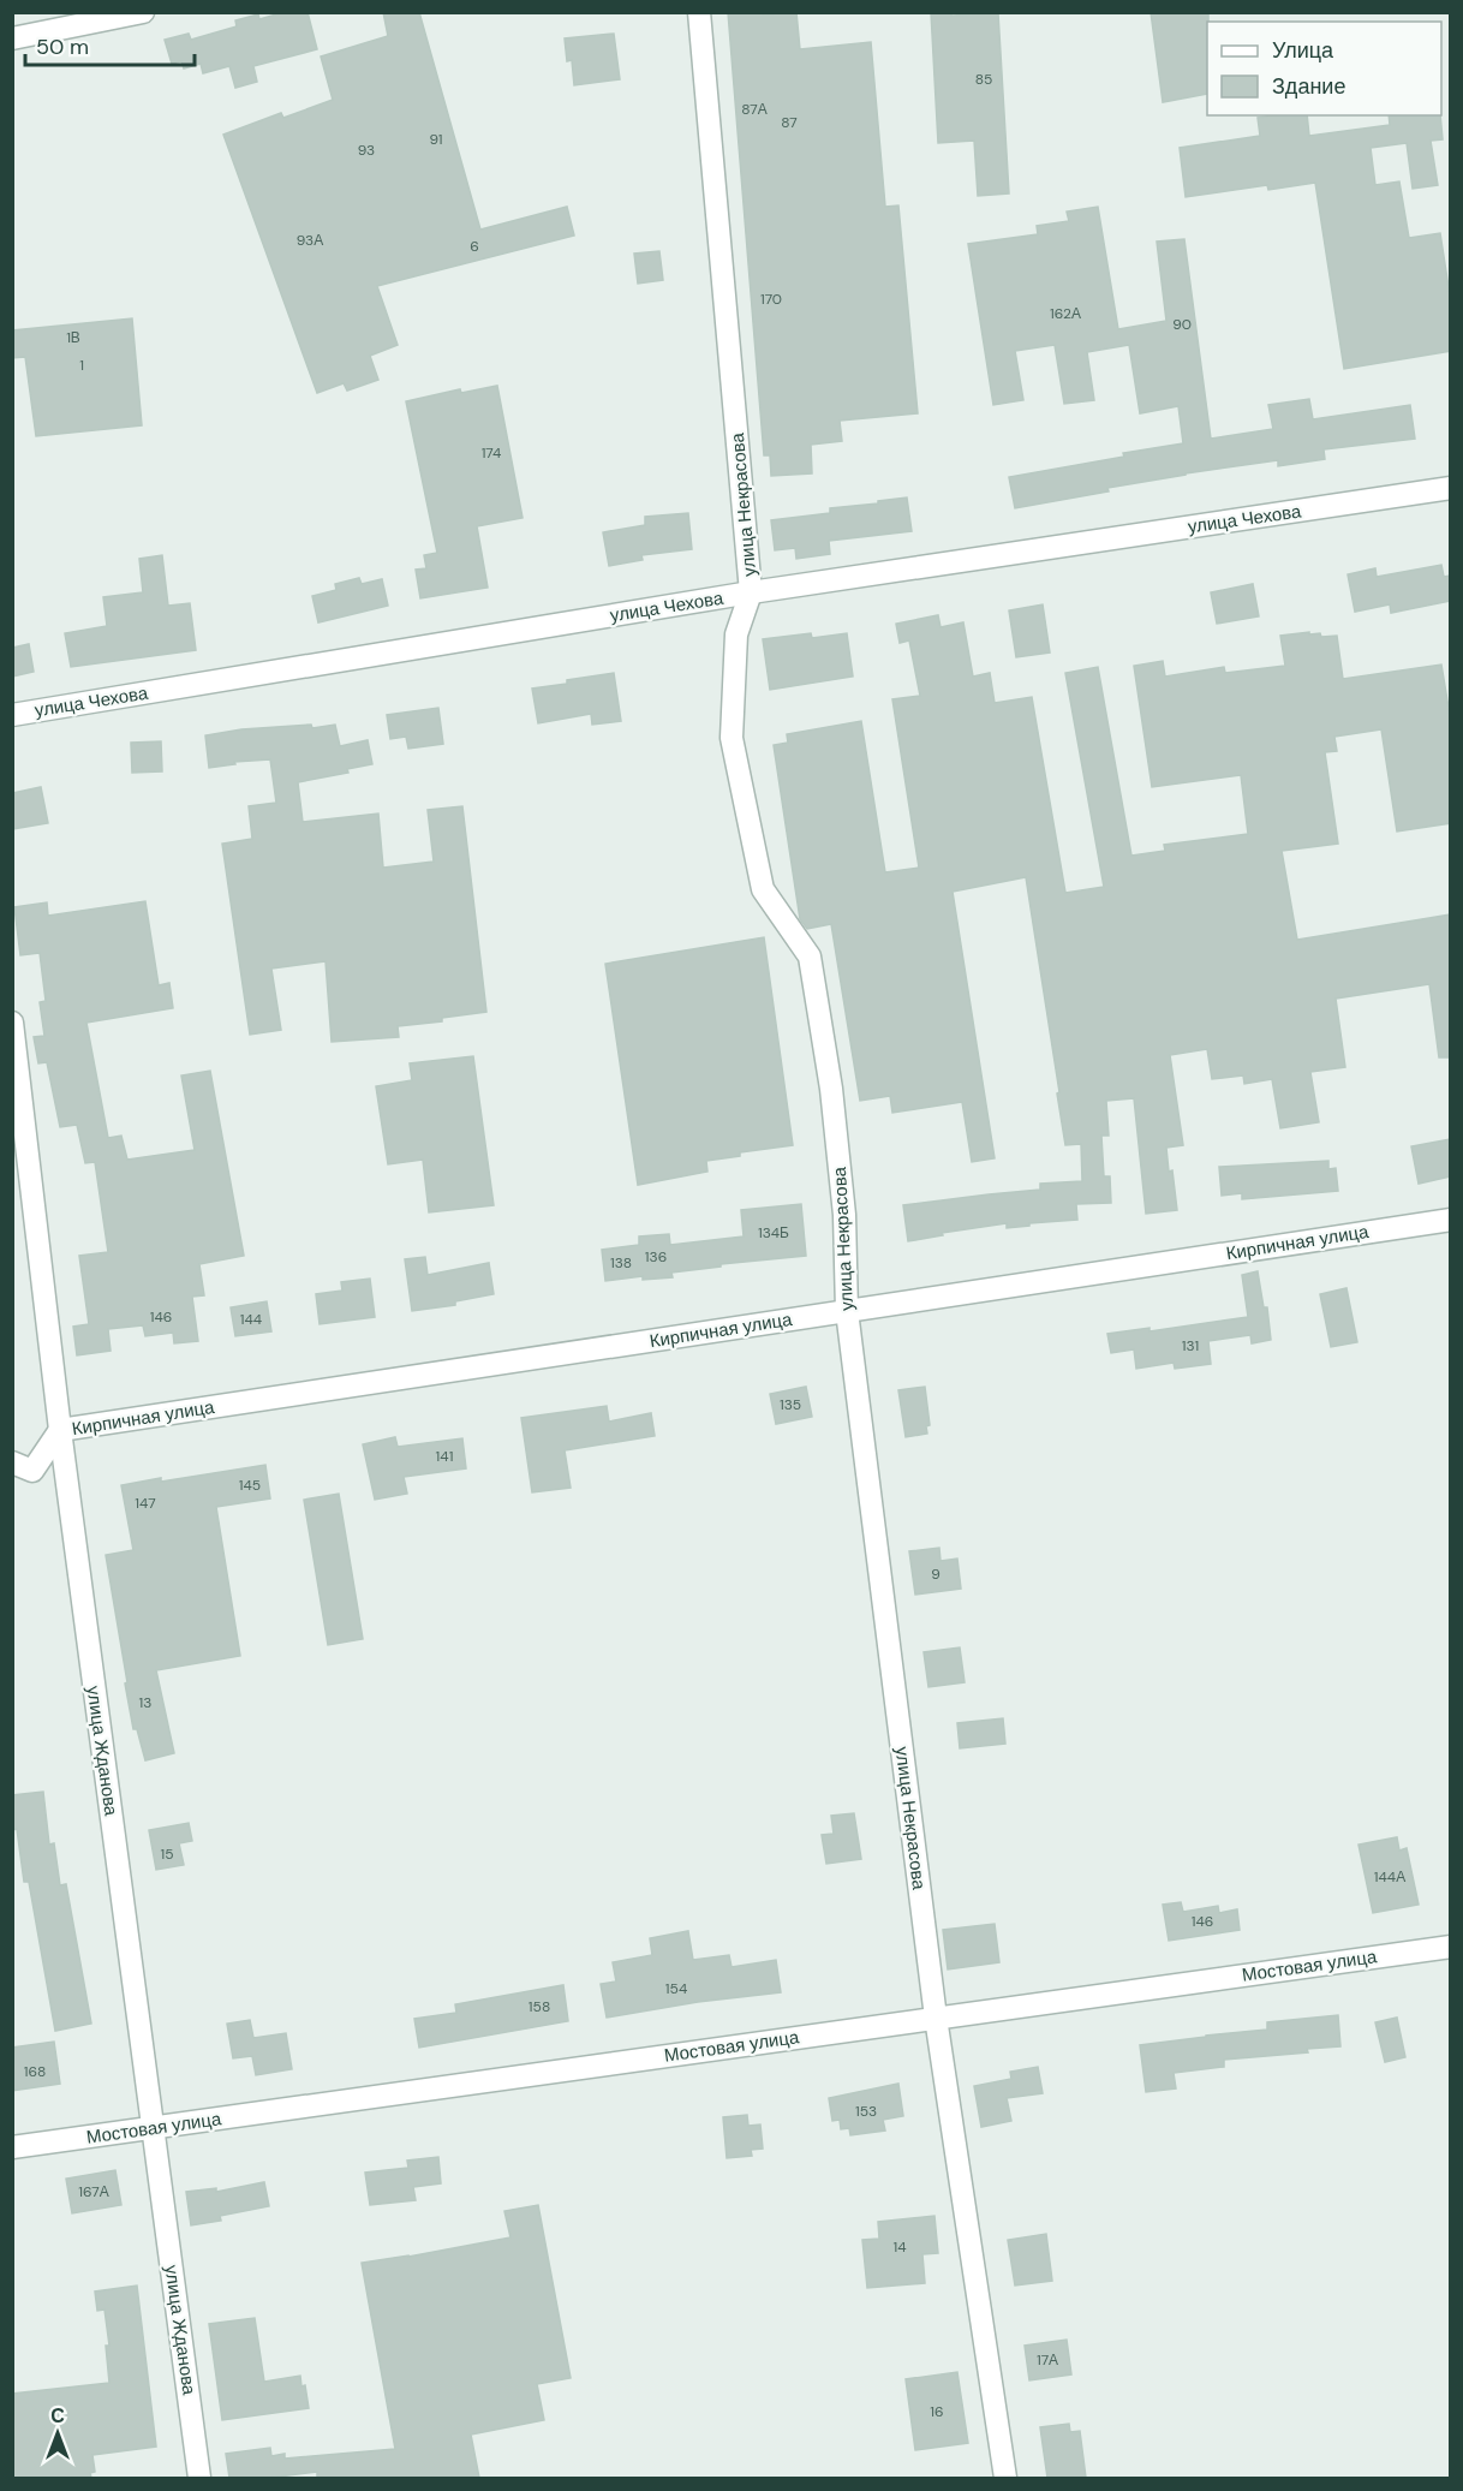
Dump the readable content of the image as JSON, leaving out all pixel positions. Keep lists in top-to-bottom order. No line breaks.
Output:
{"streets":{"street":["улица Некрасова","улица Чехова","Кирпичная улица","улица Жданова","Мостовая улица"]},"crossings":[["улица Некрасова","улица Чехова"],["улица Некрасова","Кирпичная улица"],["улица Некрасова","Мостовая улица"],["Кирпичная улица","улица Жданова"],["улица Жданова","Мостовая улица"]],"house_numbers":["85","87А","87","91","93","93А","6","170","162А","90","1В","1","174","134Б","136","138","146","144","131","135","141","145","147","9","13","15","144А","146","154","158","168","153","167А","14","17А","16"],"legend":["Улица","Здание"],"scale_bar":"50 m","north":"top"}
